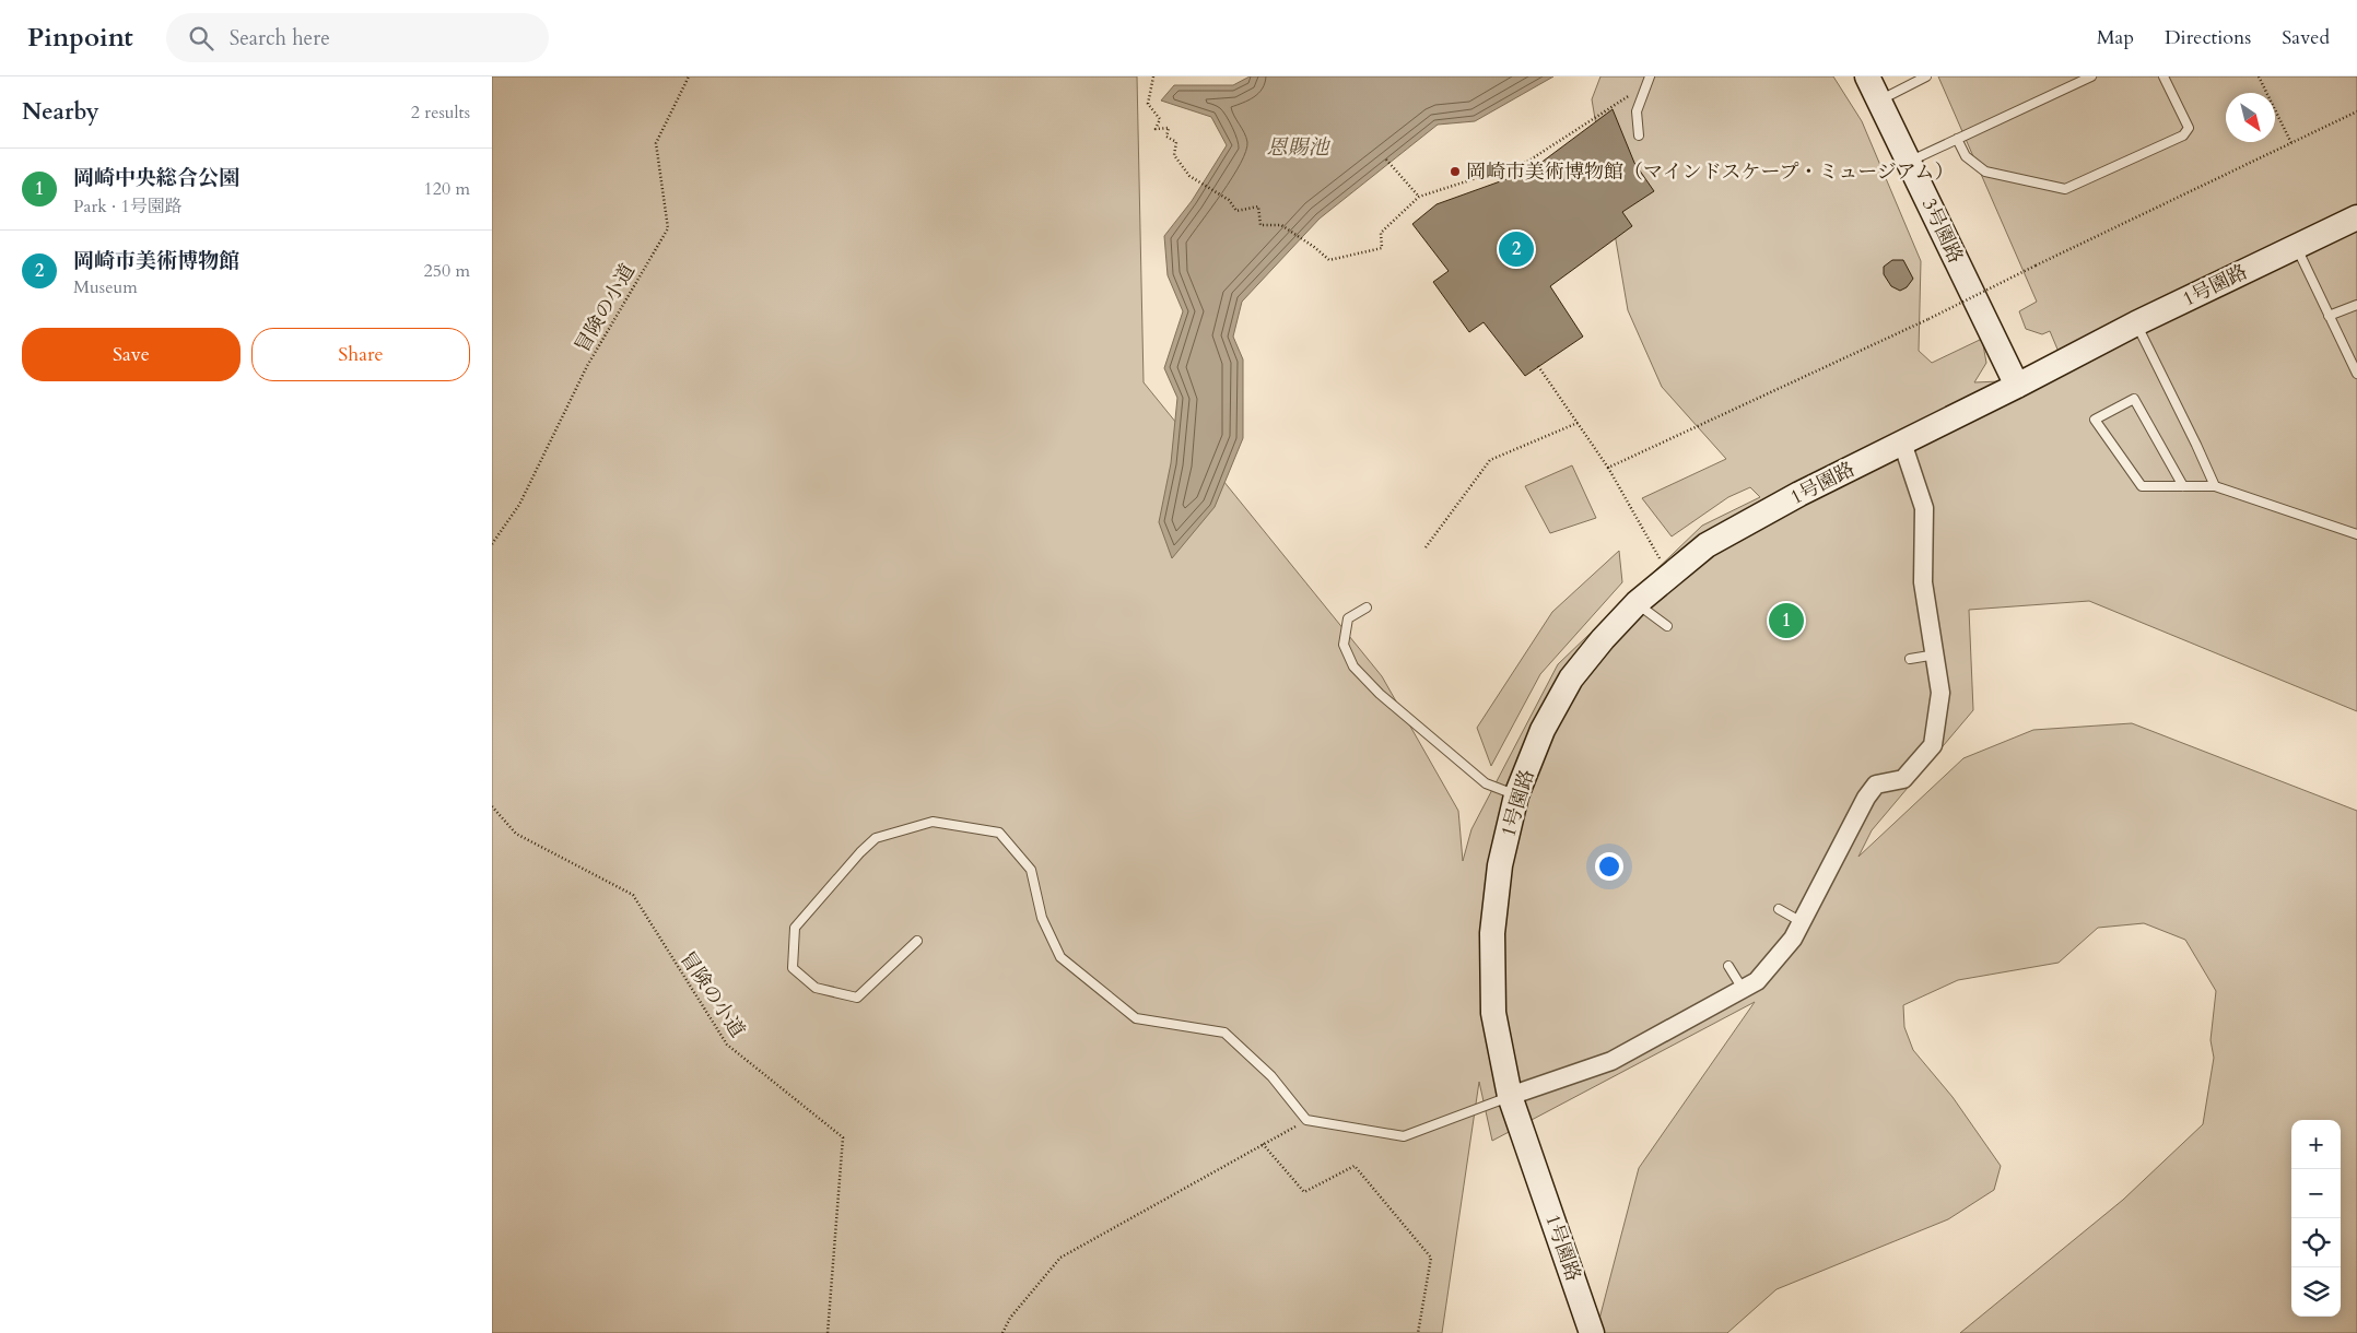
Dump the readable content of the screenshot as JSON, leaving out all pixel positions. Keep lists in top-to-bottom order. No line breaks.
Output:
{"streets":{"street":["3号園路","1号園路"],"path":["冒険の小道"]},"crossings":[["3号園路","1号園路"]],"water":["恩賜池"],"places":["岡崎市美術博物館（マインドスケープ・ミュージアム）"],"north":"bottom right","page":{"header":"Pinpoint","search":"Search here","nav":["Map","Directions","Saved"],"heading":["Nearby","2 results"],"list":[{"mark":"1","name":"岡崎中央総合公園","note":"Park · 1号園路","value":"120 m"},{"mark":"2","name":"岡崎市美術博物館","note":"Museum","value":"250 m"}],"pins":["2","1"],"buttons":["Save","Share"],"map_buttons":["+","−"]}}
